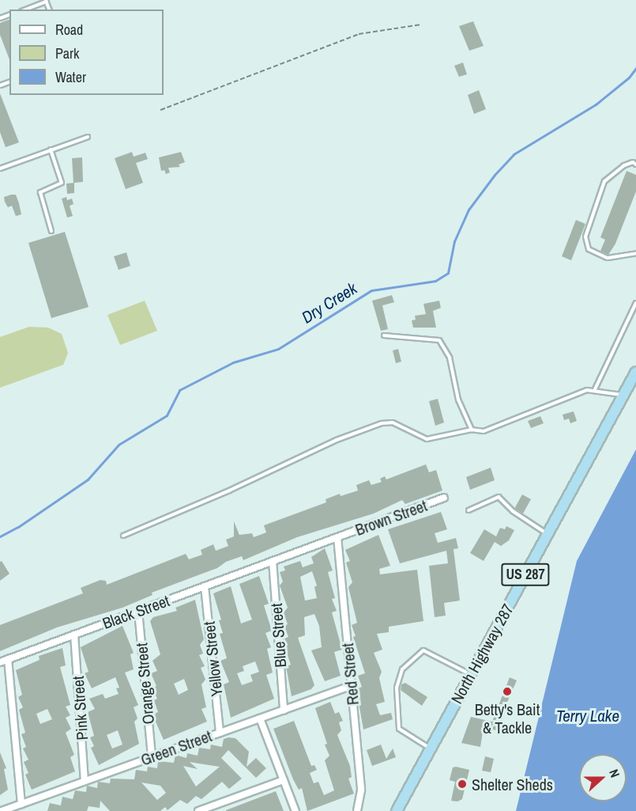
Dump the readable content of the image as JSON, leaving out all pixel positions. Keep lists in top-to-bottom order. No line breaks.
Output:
{"streets":{"highway":["US 287","North Highway 287"],"street":["Brown Street","Black Street","Blue Street","Yellow Street","Red Street","Orange Street","Pink Street","Green Street"]},"crossings":[["Brown Street","Black Street"],["Brown Street","Blue Street"],["Brown Street","Red Street"],["Black Street","Blue Street"],["Black Street","Yellow Street"],["Black Street","Orange Street"],["Black Street","Pink Street"],["Blue Street","Green Street"],["Yellow Street","Green Street"],["Red Street","Green Street"],["Orange Street","Green Street"],["Pink Street","Green Street"]],"water":["Dry Creek","Terry Lake"],"places":["Betty's Bait & Tackle","Shelter Sheds"],"legend":["Road","Park","Water"],"north":"right"}
